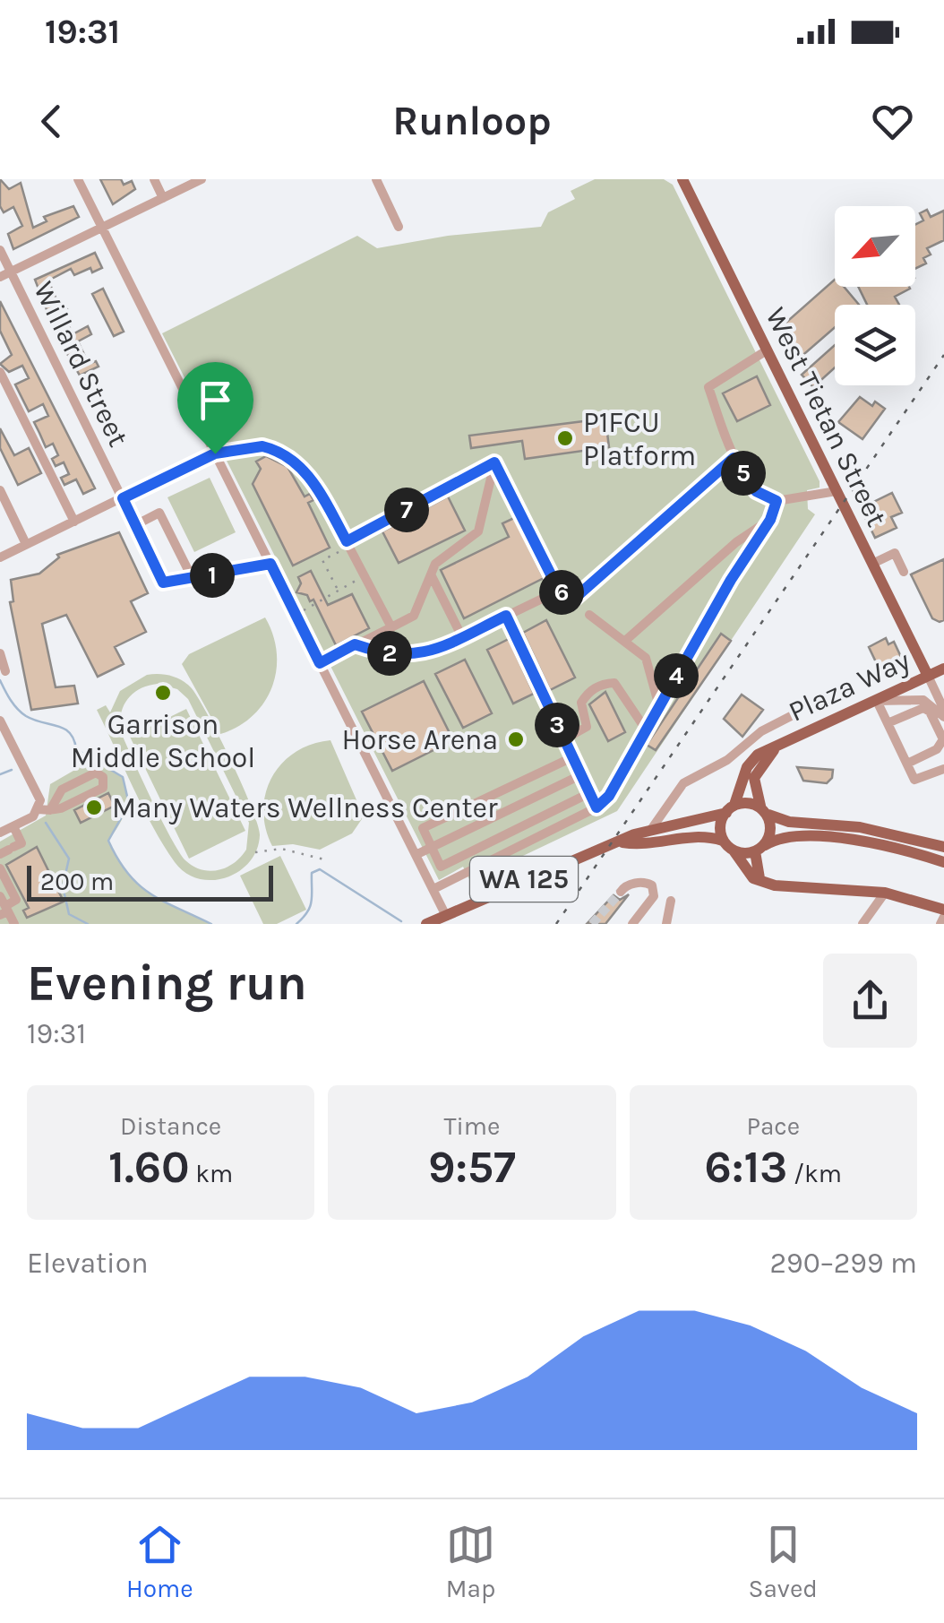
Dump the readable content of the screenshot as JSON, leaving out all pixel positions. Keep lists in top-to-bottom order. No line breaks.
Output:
{"streets":{"main road":["West Tietan Street","Plaza Way","WA 125"],"street":["Willard Street"]},"crossings":[["West Tietan Street","Plaza Way"],["Plaza Way","WA 125"]],"places":["P1FCU Platform","Garrison Middle School","Horse Arena","Many Waters Wellness Center"],"scale_bar":"200 m","north":"bottom left","page":{"status":"19:31","header":"Runloop","pins":["5","7","1","6","2","4","3"],"scale":"200 m","heading":["Evening run","19:31"],"stats":[["Distance","1.60 km"],["Time","9:57"],["Pace","6:13 /km"]],"chart":["Elevation","290–299 m"],"tabs":["Home","Map","Saved"]}}
